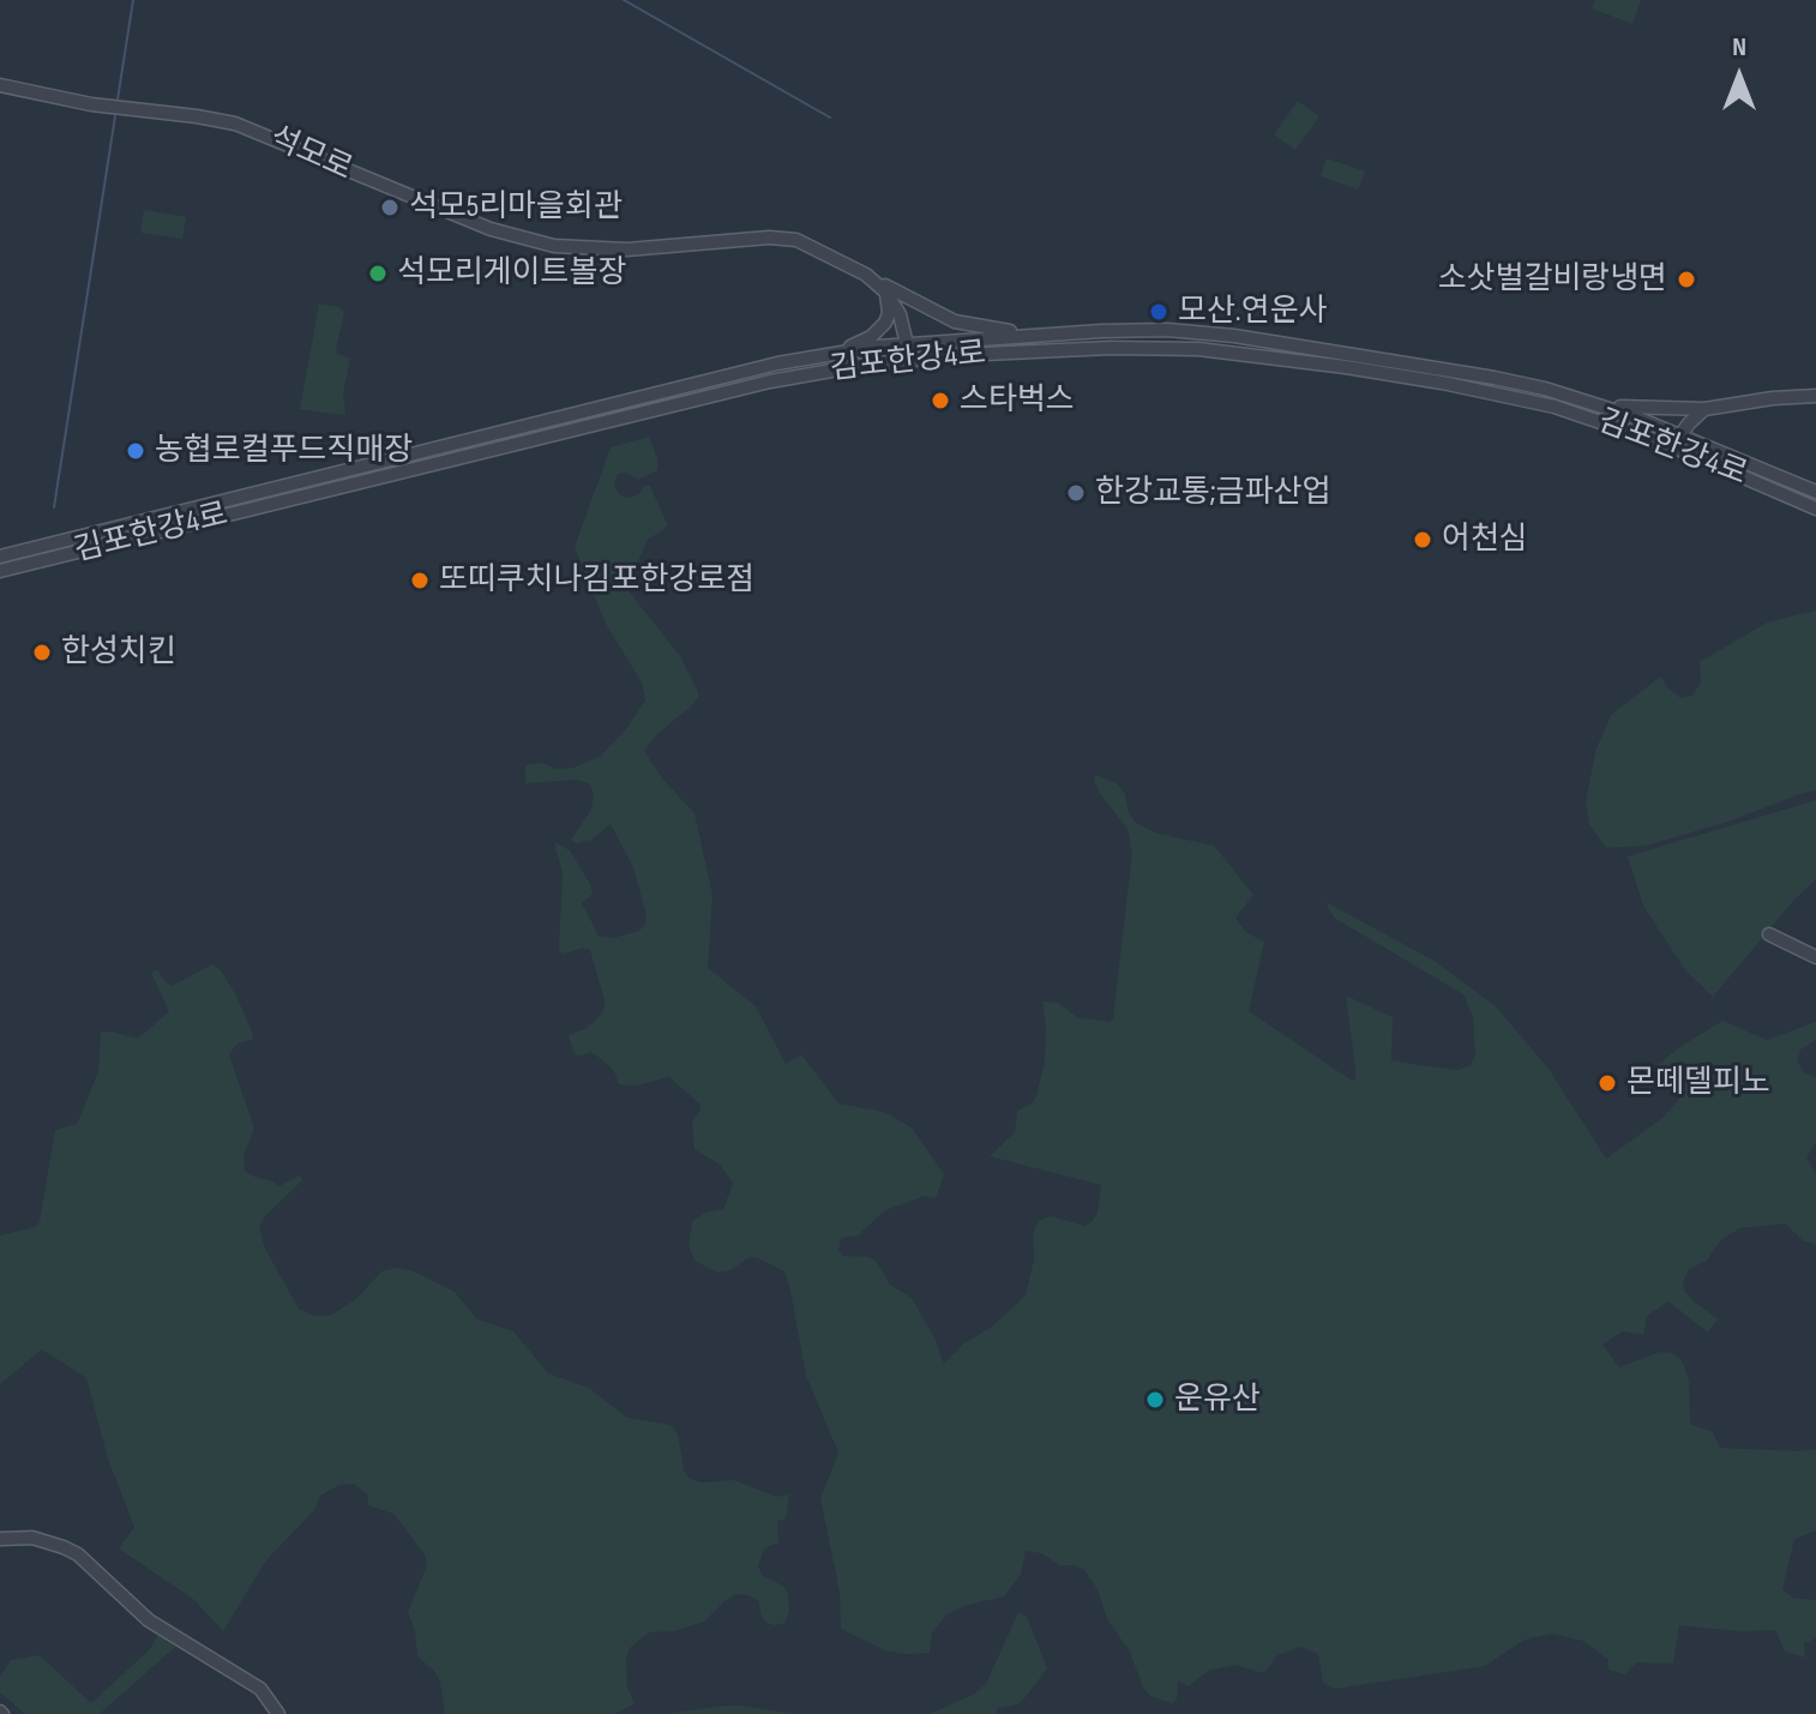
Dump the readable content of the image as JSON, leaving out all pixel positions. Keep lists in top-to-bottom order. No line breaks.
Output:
{"streets":{"street":["석모로","김포한강4로"]},"crossings":[["석모로","김포한강4로"]],"places":["석모5리마을회관","석모리게이트볼장","소삿벌갈비랑냉면","모산.연운사","스타벅스","농협로컬푸드직매장","한강교통;금파산업","어천심","또띠쿠치나김포한강로점","한성치킨","몬떼델피노","운유산"],"north":"top"}
